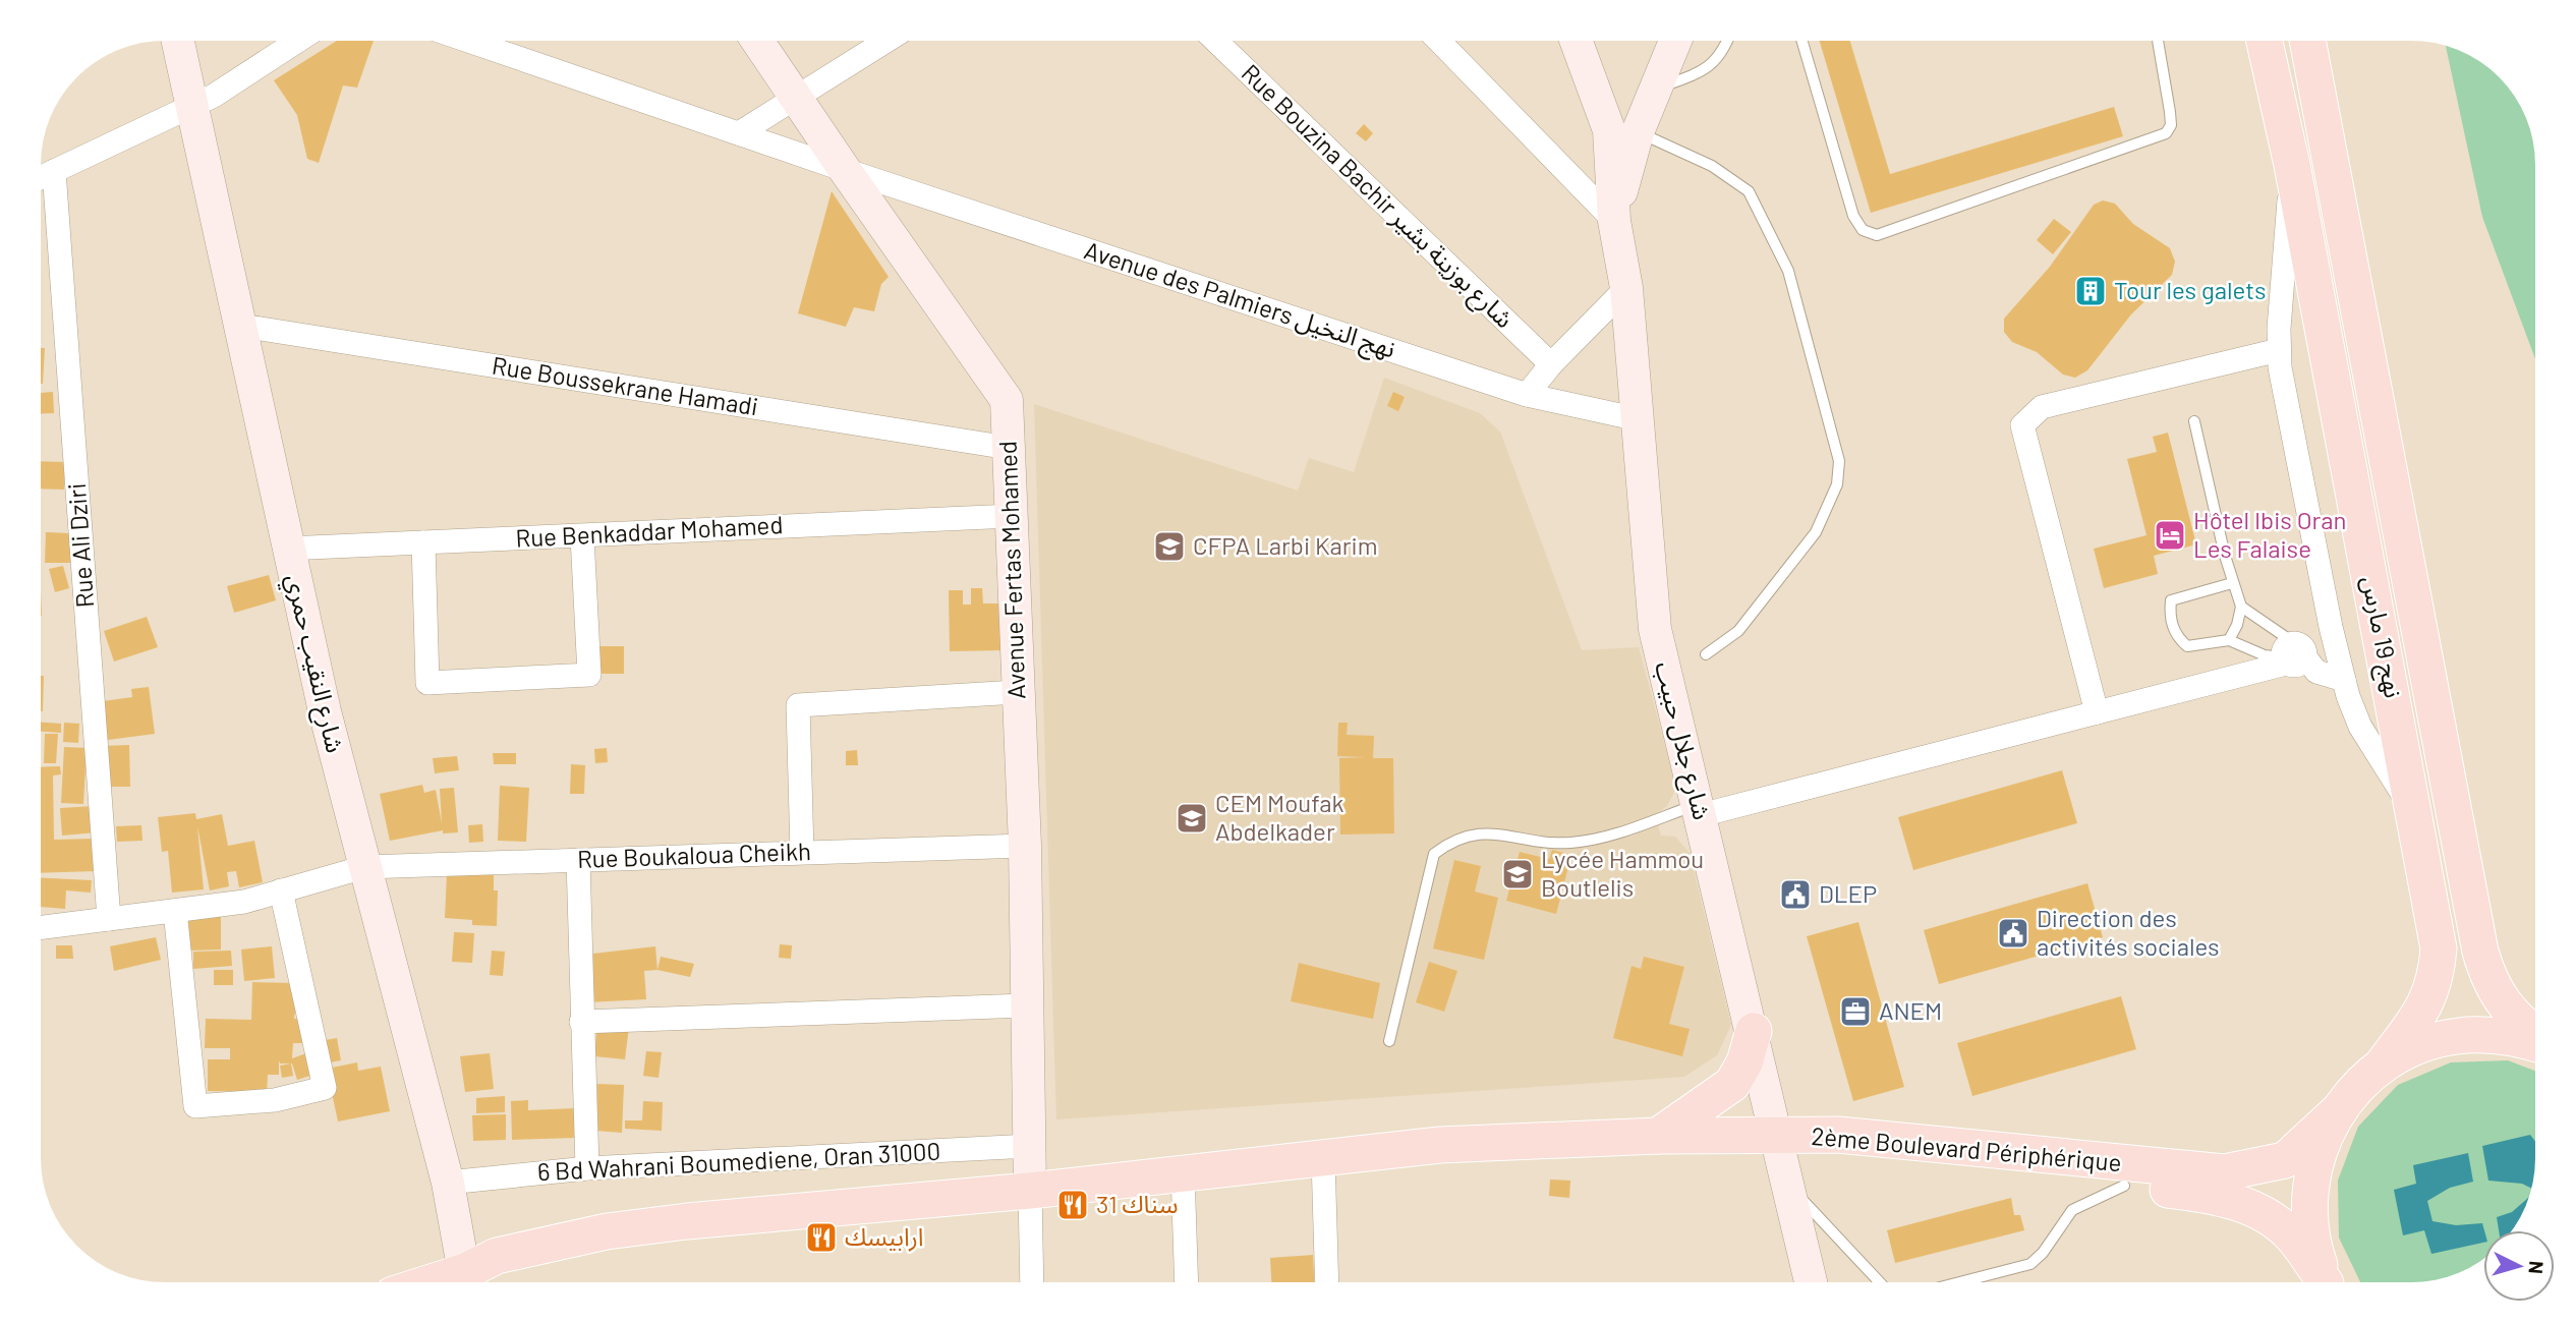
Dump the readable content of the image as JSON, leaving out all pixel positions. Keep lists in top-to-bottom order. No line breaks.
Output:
{"streets":{"main road":["نهج 19 مارس","2ème Boulevard Périphérique"],"street":["Rue Bouzina Bachir شارع بوزينة بشير","Avenue des Palmiers نهج النخيل","Rue Boussekrane Hamadi","Rue Benkaddar Mohamed","Rue Ali Dziri","Avenue Fertas Mohamed","شارع النقيب حمري","شارع جلال حبيب","Rue Boukaloua Cheikh","6 Bd Wahrani Boumediene, Oran 31000"]},"crossings":[["Avenue des Palmiers نهج النخيل","Avenue Fertas Mohamed"],["Avenue des Palmiers نهج النخيل","شارع جلال حبيب"],["Rue Boussekrane Hamadi","Avenue Fertas Mohamed"],["Rue Boussekrane Hamadi","شارع النقيب حمري"],["Rue Benkaddar Mohamed","Avenue Fertas Mohamed"],["Rue Benkaddar Mohamed","شارع النقيب حمري"],["Rue Ali Dziri","Rue Boukaloua Cheikh"],["Avenue Fertas Mohamed","Rue Boukaloua Cheikh"],["Avenue Fertas Mohamed","6 Bd Wahrani Boumediene, Oran 31000"],["شارع النقيب حمري","Rue Boukaloua Cheikh"],["شارع النقيب حمري","6 Bd Wahrani Boumediene, Oran 31000"],["شارع جلال حبيب","2ème Boulevard Périphérique"]],"places":{"building":["Tour les galets"],"hotel":["Hôtel Ibis Oran Les Falaise"],"school or university":["CFPA Larbi Karim","CEM Moufak Abdelkader","Lycée Hammou Boutlelis"],"public building":["DLEP","Direction des activités sociales"],"office":["ANEM"],"restaurant":["سناك 31","ارابيسك"]},"north":"right"}
